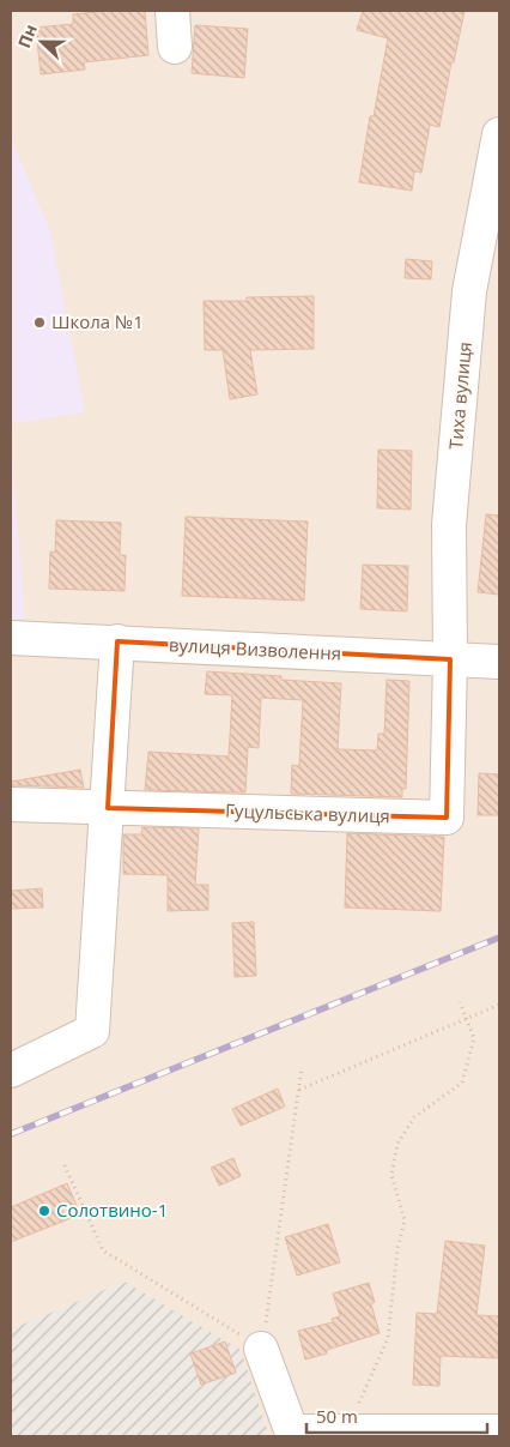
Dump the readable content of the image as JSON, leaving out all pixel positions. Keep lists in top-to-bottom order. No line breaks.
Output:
{"streets":{"street":["Тиха вулиця","вулиця Визволення","Гуцульська вулиця"]},"crossings":[["Тиха вулиця","вулиця Визволення"],["Тиха вулиця","Гуцульська вулиця"],["вулиця Визволення","Гуцульська вулиця"]],"places":["Школа №1","Солотвино-1"],"scale_bar":"50 m","north":"left"}
